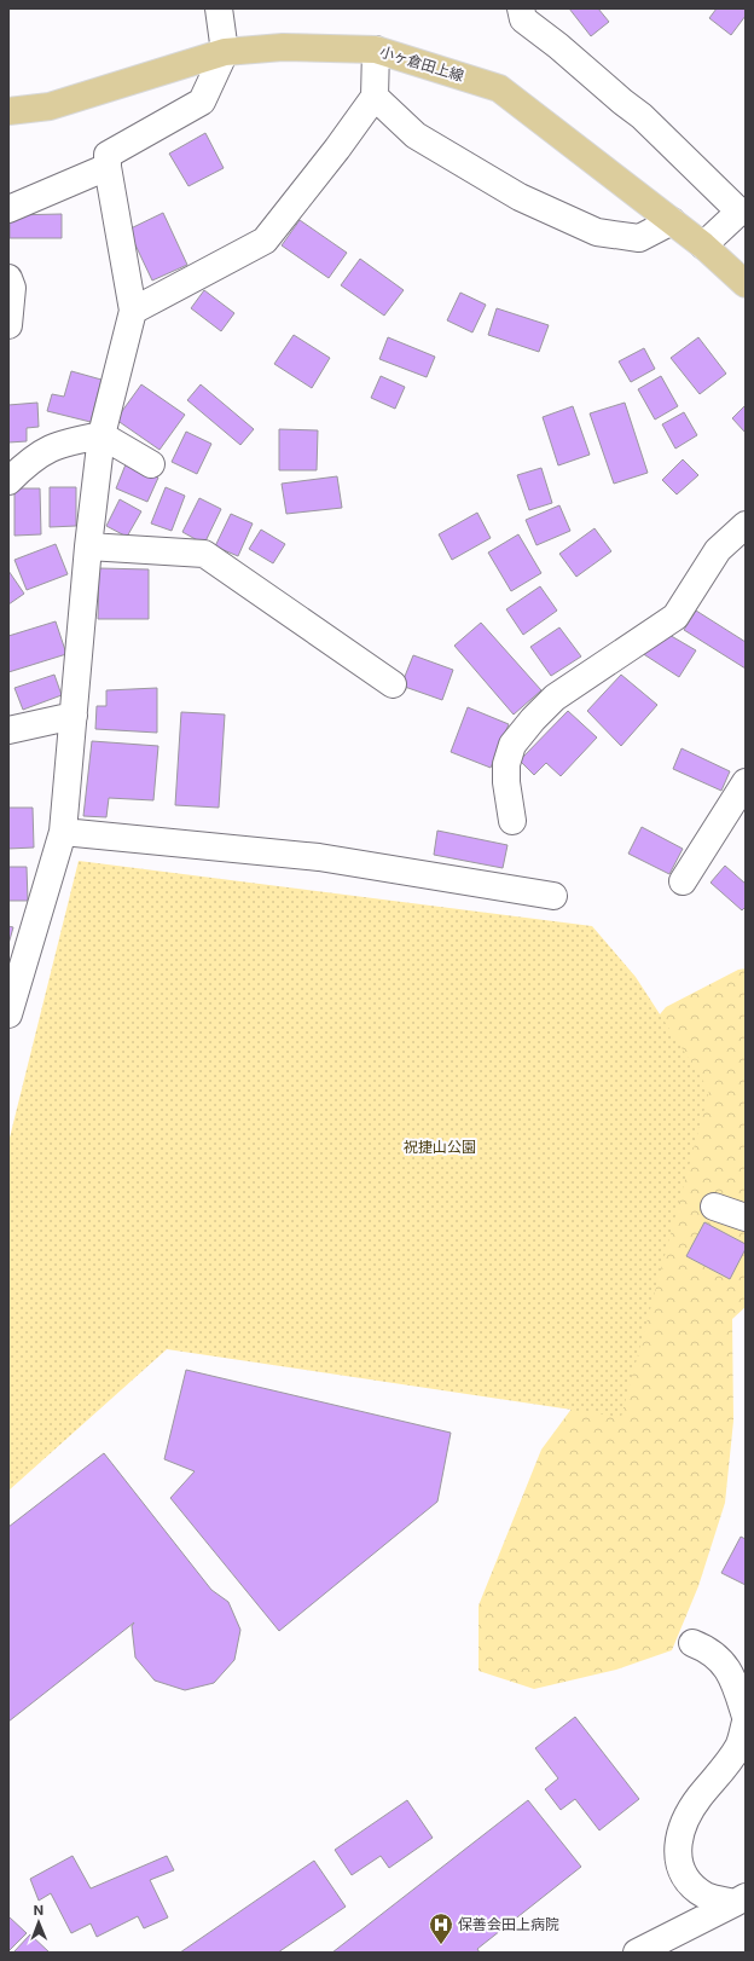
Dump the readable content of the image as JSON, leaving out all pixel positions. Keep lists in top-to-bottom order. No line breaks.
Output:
{"streets":{"main road":["小ヶ倉田上線"]},"parks":["祝捷山公園"],"places":{"hospital":["保善会田上病院"]},"north":"top"}
